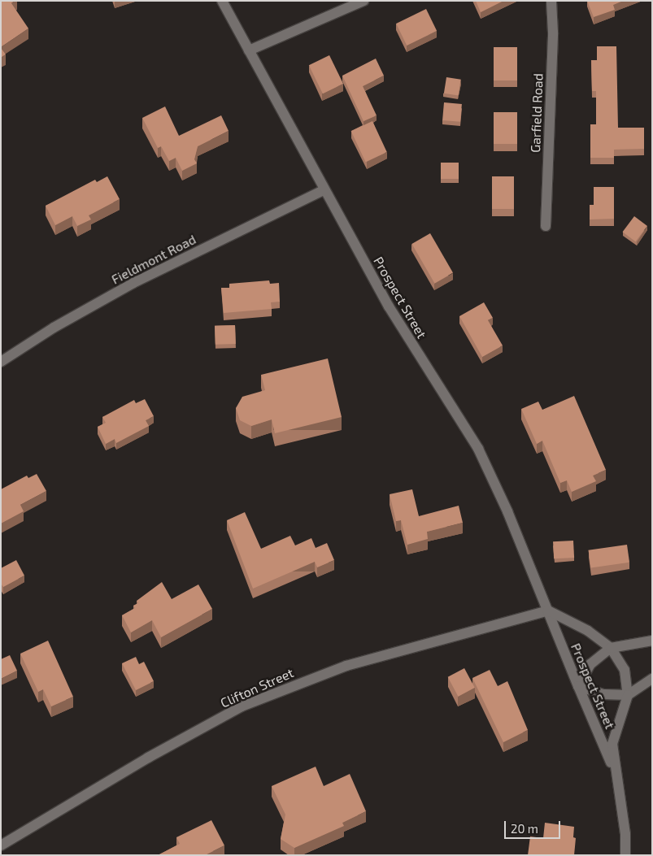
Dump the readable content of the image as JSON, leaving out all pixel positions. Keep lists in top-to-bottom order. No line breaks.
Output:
{"streets":{"street":["Garfield Road","Fieldmont Road","Prospect Street","Clifton Street"]},"crossings":[["Fieldmont Road","Prospect Street"],["Prospect Street","Clifton Street"]],"scale_bar":"20 m"}
